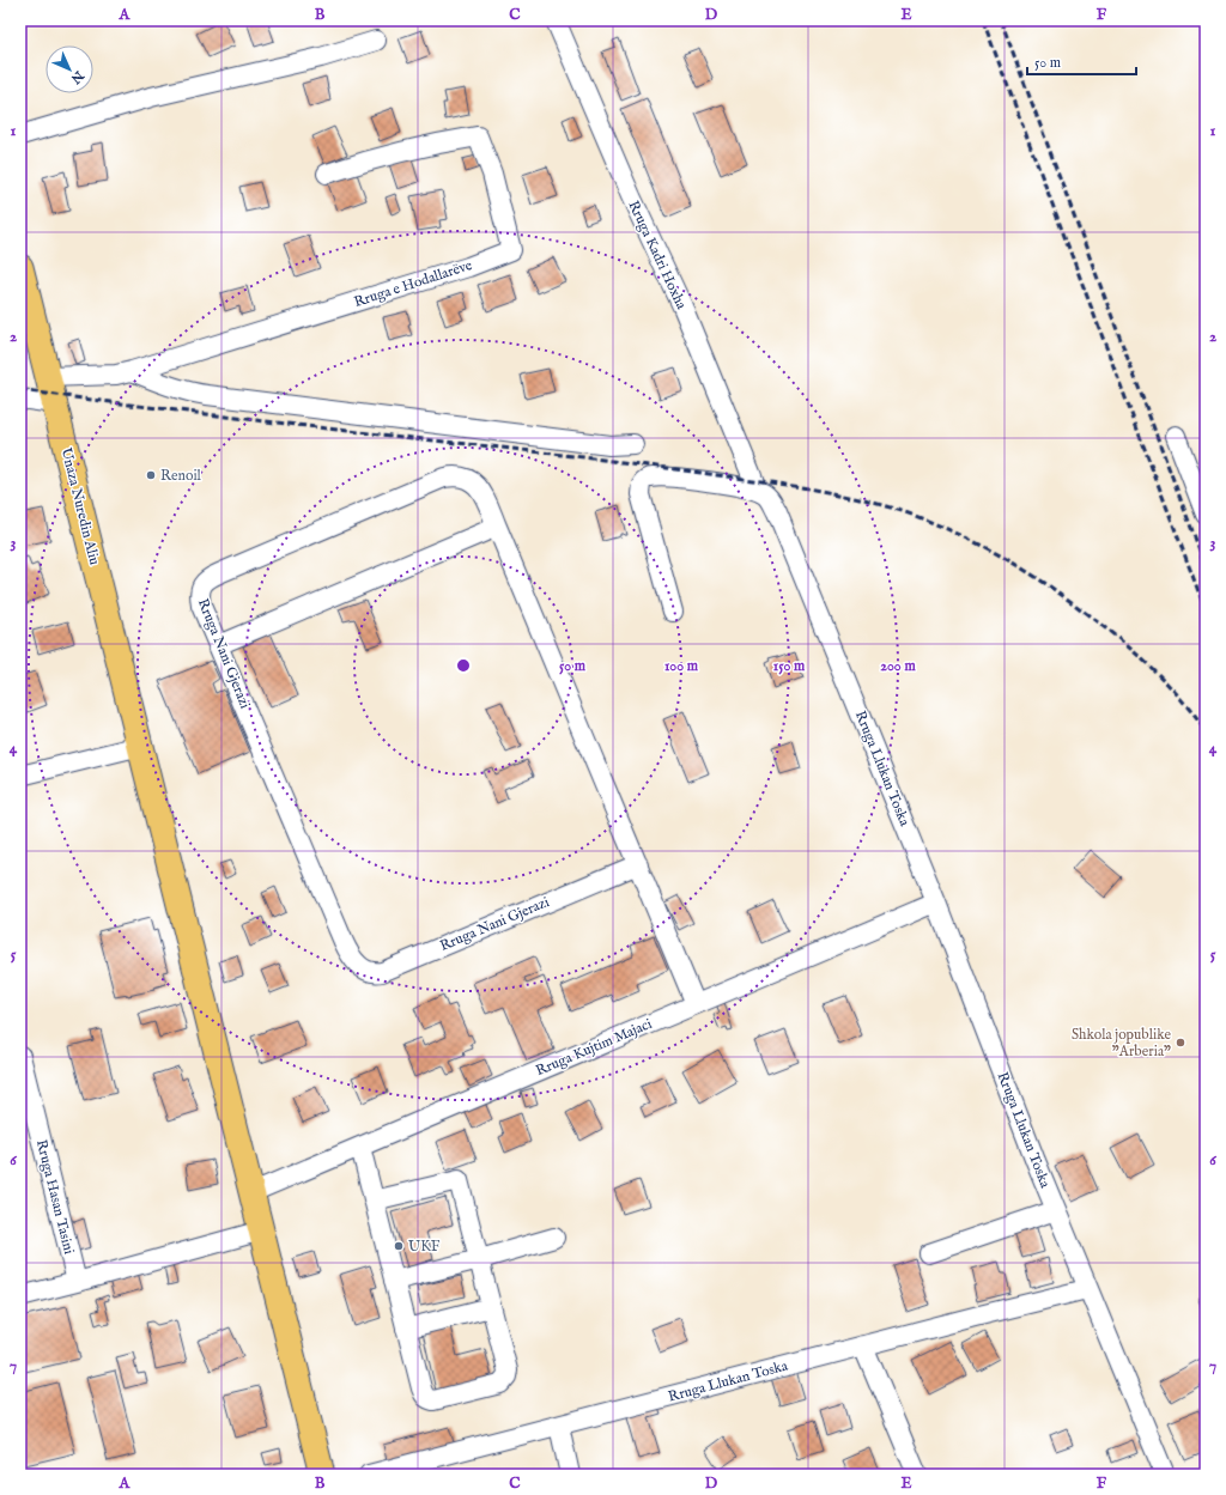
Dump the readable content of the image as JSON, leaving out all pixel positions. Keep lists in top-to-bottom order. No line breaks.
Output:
{"streets":{"main road":["Unaza Nuredin Aliu"],"street":["Rruga Kadri Hoxha","Rruga e Hodallarëve","Rruga Nani Gjerazi","Rruga Llukan Toska","Rruga Kujtim Majaci","Rruga Hasan Tasini"]},"crossings":[["Rruga Kadri Hoxha","Rruga Llukan Toska"],["Rruga e Hodallarëve","Unaza Nuredin Aliu"],["Unaza Nuredin Aliu","Rruga Kujtim Majaci"],["Rruga Nani Gjerazi","Rruga Kujtim Majaci"],["Rruga Llukan Toska","Rruga Kujtim Majaci"]],"places":["Renoil","Shkola jopublike \"Arberia\"","UKF"],"scale_bar":"50 m","north":"bottom right","grid":{"columns":["A","B","C","D","E","F"],"rows":["1","2","3","4","5","6","7"]},"rings":["50 m","100 m","150 m","200 m"]}
